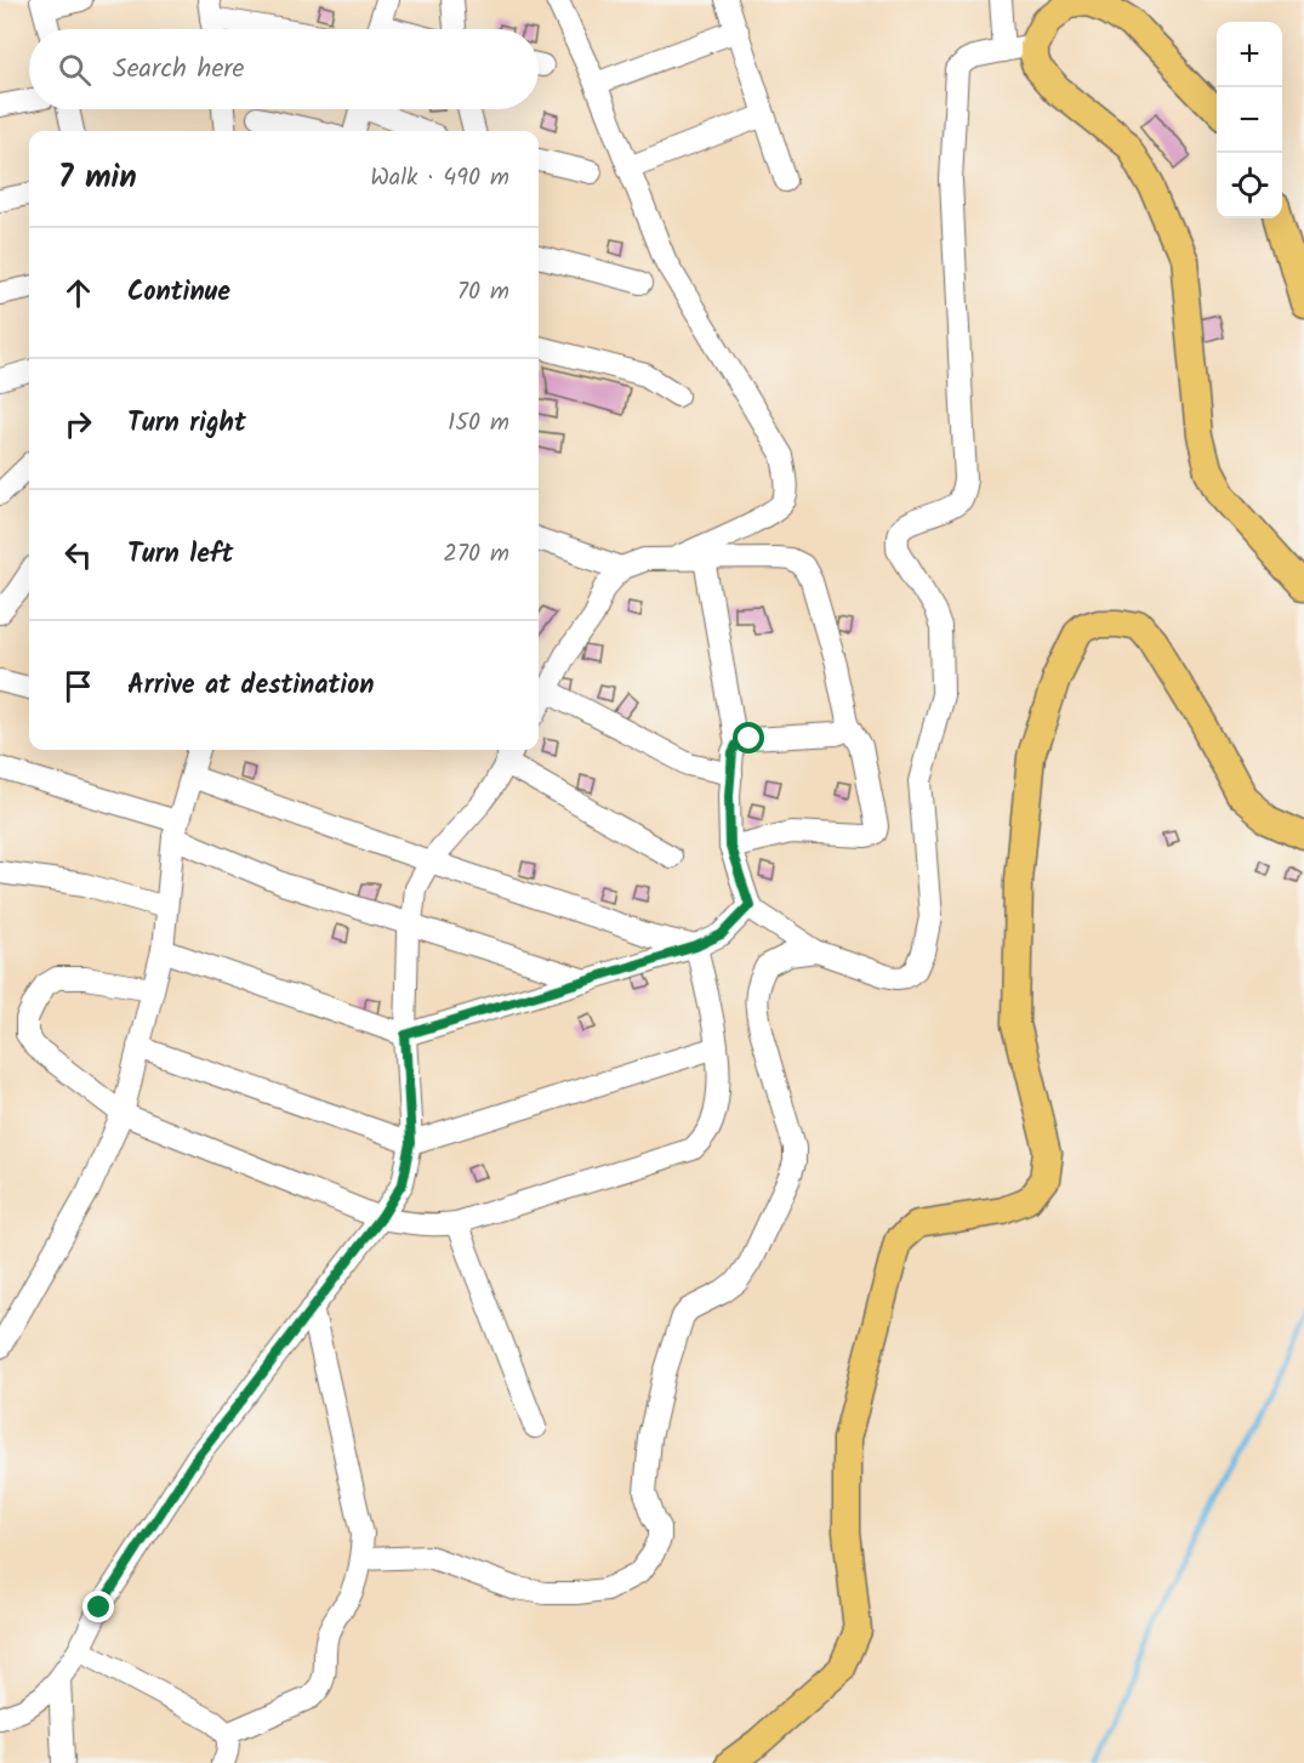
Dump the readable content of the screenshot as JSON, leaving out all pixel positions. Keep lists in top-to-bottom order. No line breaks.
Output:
{"page":{"map_buttons":["+","−"],"search":"Search here","heading":["7 min","Walk · 490 m"],"list":[["Continue","70 m"],["Turn right","150 m"],["Turn left","270 m"],"Arrive at destination"]}}
